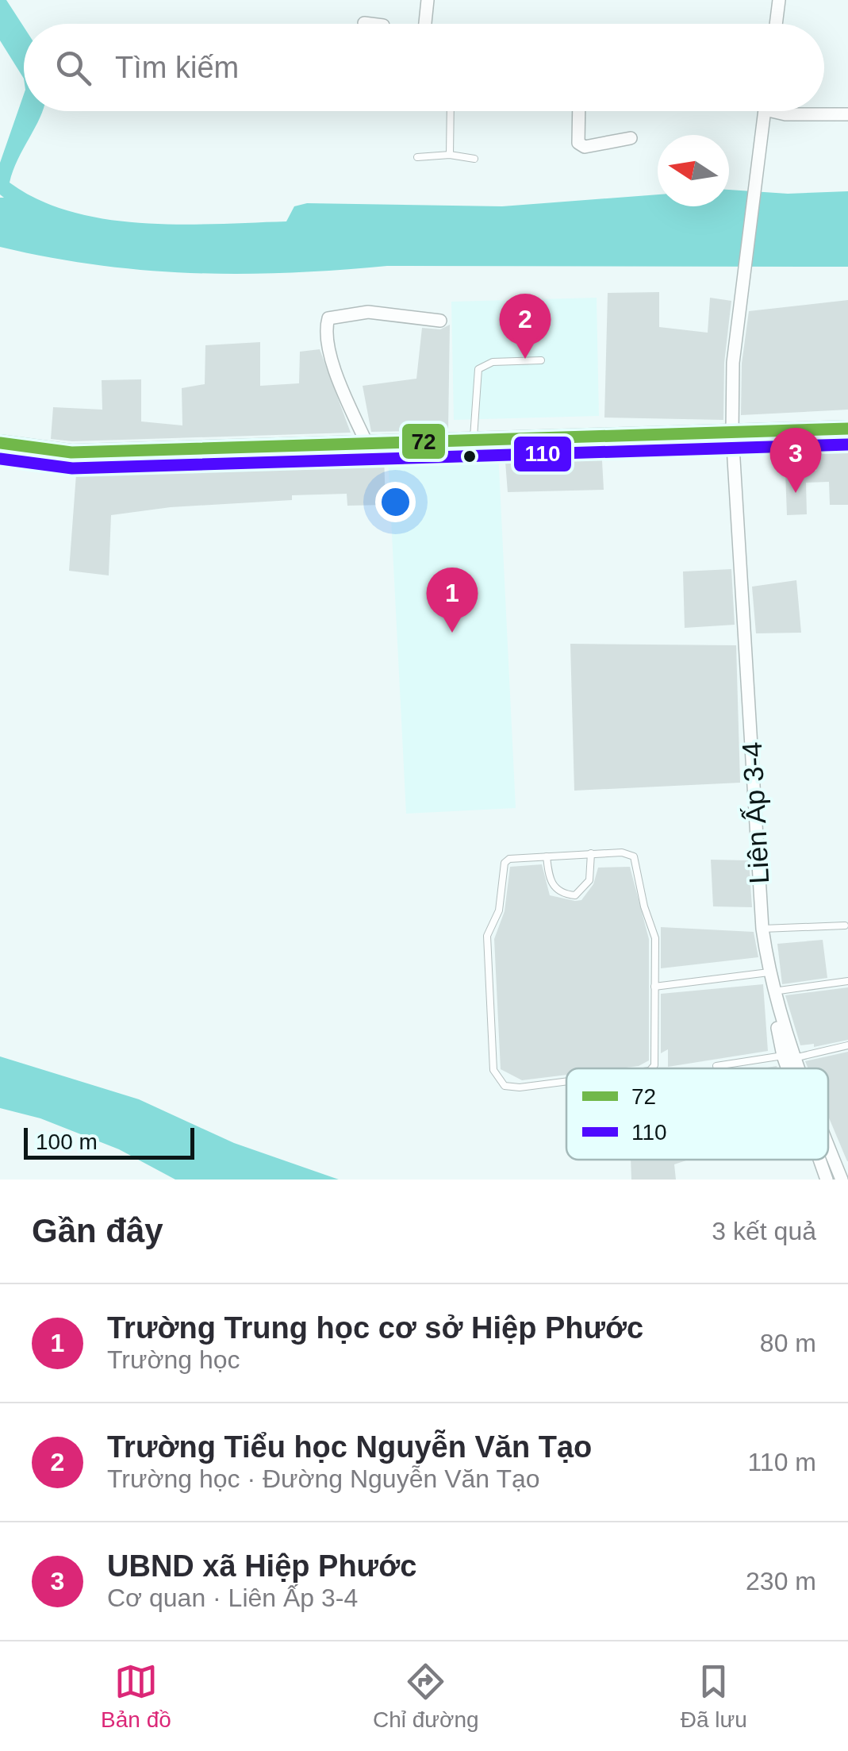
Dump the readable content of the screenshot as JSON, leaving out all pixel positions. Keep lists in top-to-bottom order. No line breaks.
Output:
{"streets":{"street":["Liên Ấp 3-4"]},"lines":["transit line 72","transit line 110"],"legend":["72","110"],"scale_bar":"100 m","north":"left","page":{"search":"Tìm kiếm","pins":["2","3","1"],"scale":"100 m","heading":["Gần đây","3 kết quả"],"list":[{"mark":"1","name":"Trường Trung học cơ sở Hiệp Phước","note":"Trường học","value":"80 m"},{"mark":"2","name":"Trường Tiểu học Nguyễn Văn Tạo","note":"Trường học · Đường Nguyễn Văn Tạo","value":"110 m"},{"mark":"3","name":"UBND xã Hiệp Phước","note":"Cơ quan · Liên Ấp 3-4","value":"230 m"}],"nav":["Bản đồ","Chỉ đường","Đã lưu"]}}
